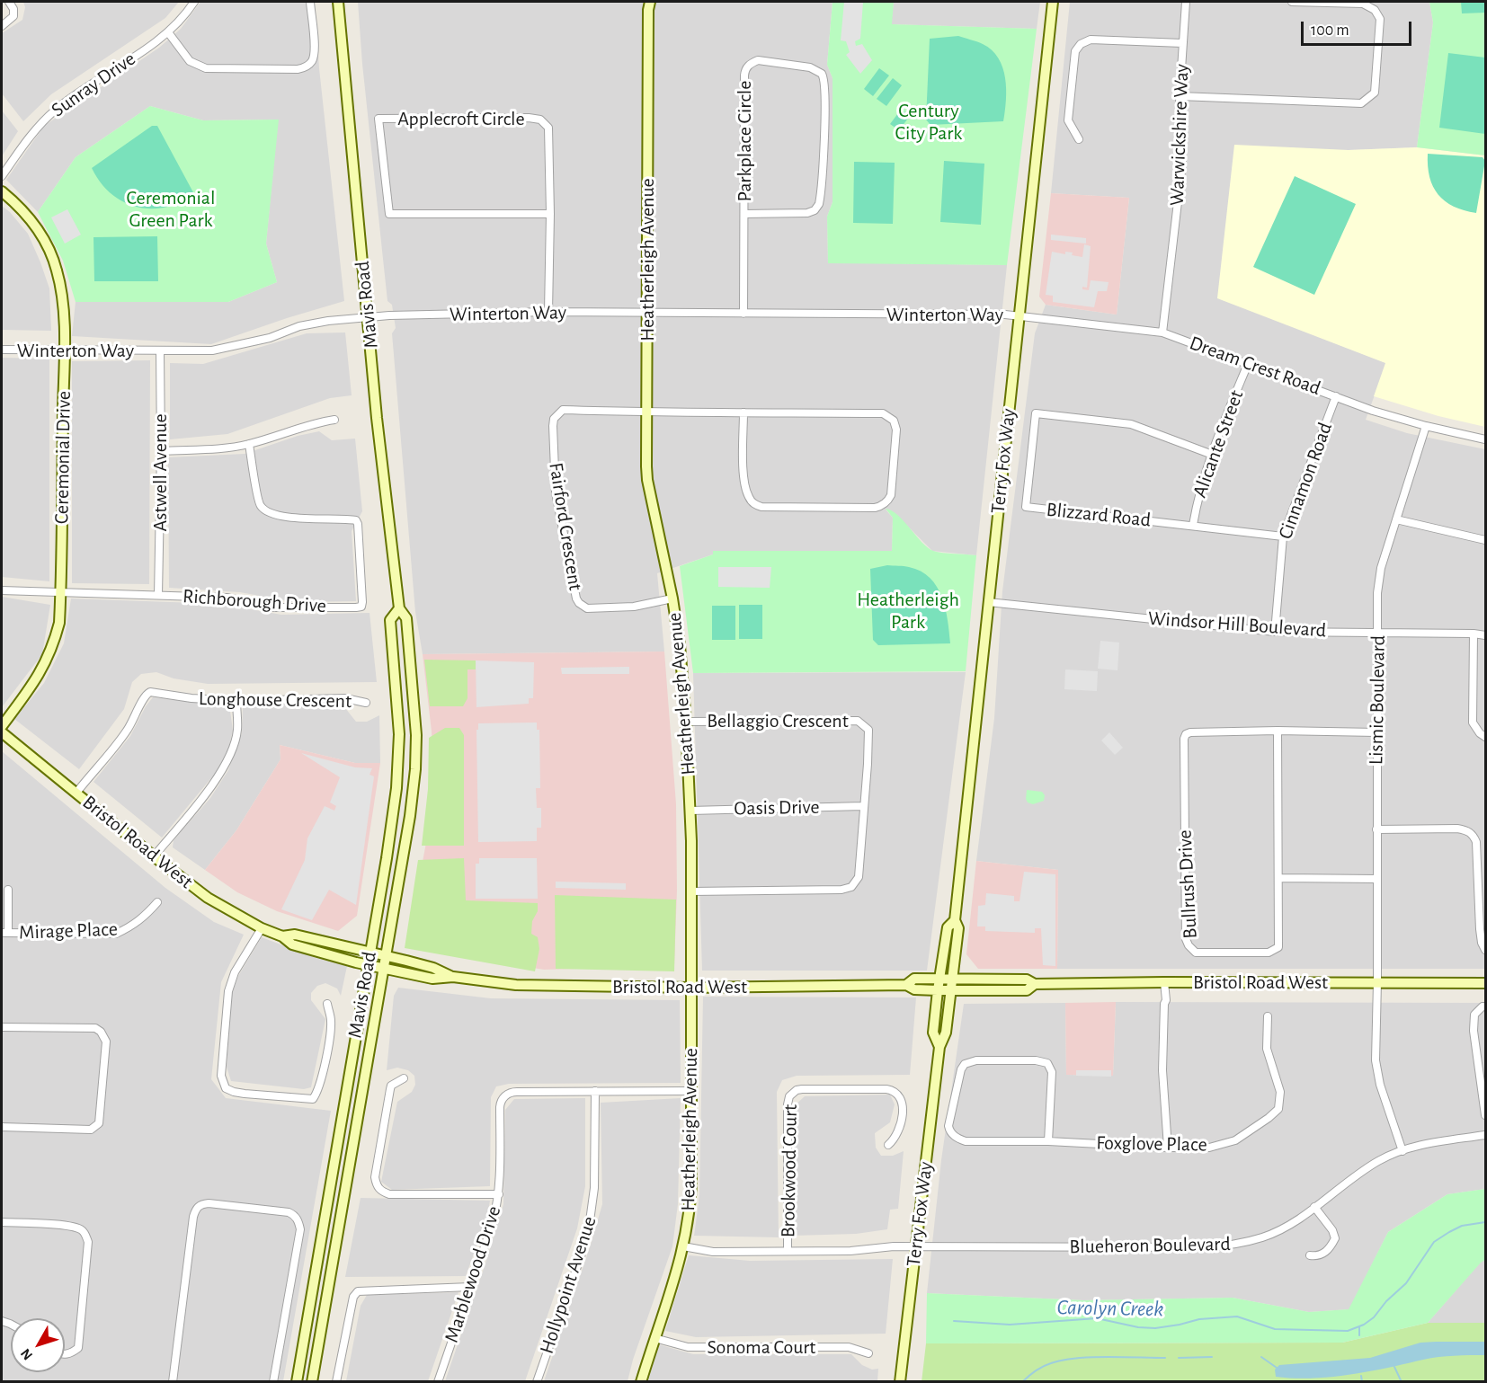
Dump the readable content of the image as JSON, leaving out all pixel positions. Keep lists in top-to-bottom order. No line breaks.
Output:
{"streets":{"street":["Sunray Drive","Applecroft Circle","Warwickshire Way","Parkplace Circle","Heatherleigh Avenue","Mavis Road","Winterton Way","Dream Crest Road","Alicante Street","Ceremonial Drive","Terry Fox Way","Astwell Avenue","Cinnamon Road","Blizzard Road","Fairford Crescent","Richborough Drive","Windsor Hill Boulevard","Longhouse Crescent","Lismic Boulevard","Bellaggio Crescent","Oasis Drive","Bristol Road West","Bullrush Drive","Mirage Place","Foxglove Place","Brookwood Court","Blueheron Boulevard","Marblewood Drive","Hollypoint Avenue","Sonoma Court"]},"crossings":[["Applecroft Circle","Winterton Way"],["Warwickshire Way","Dream Crest Road"],["Parkplace Circle","Winterton Way"],["Heatherleigh Avenue","Winterton Way"],["Heatherleigh Avenue","Fairford Crescent"],["Heatherleigh Avenue","Bellaggio Crescent"],["Heatherleigh Avenue","Oasis Drive"],["Heatherleigh Avenue","Bristol Road West"],["Heatherleigh Avenue","Blueheron Boulevard"],["Heatherleigh Avenue","Marblewood Drive"],["Heatherleigh Avenue","Sonoma Court"],["Mavis Road","Winterton Way"],["Mavis Road","Bristol Road West"],["Winterton Way","Dream Crest Road"],["Winterton Way","Ceremonial Drive"],["Winterton Way","Terry Fox Way"],["Winterton Way","Astwell Avenue"],["Dream Crest Road","Alicante Street"],["Dream Crest Road","Terry Fox Way"],["Dream Crest Road","Cinnamon Road"],["Dream Crest Road","Lismic Boulevard"],["Alicante Street","Blizzard Road"],["Ceremonial Drive","Richborough Drive"],["Terry Fox Way","Windsor Hill Boulevard"],["Terry Fox Way","Bristol Road West"],["Terry Fox Way","Blueheron Boulevard"],["Astwell Avenue","Richborough Drive"],["Cinnamon Road","Blizzard Road"],["Cinnamon Road","Windsor Hill Boulevard"],["Windsor Hill Boulevard","Lismic Boulevard"],["Longhouse Crescent","Bristol Road West"],["Lismic Boulevard","Bristol Road West"],["Lismic Boulevard","Bullrush Drive"],["Lismic Boulevard","Blueheron Boulevard"],["Bellaggio Crescent","Oasis Drive"],["Brookwood Court","Blueheron Boulevard"],["Marblewood Drive","Hollypoint Avenue"]],"water":["Carolyn Creek"],"parks":["Century City Park","Ceremonial Green Park","Heatherleigh Park"],"scale_bar":"100 m","north":"bottom left"}
